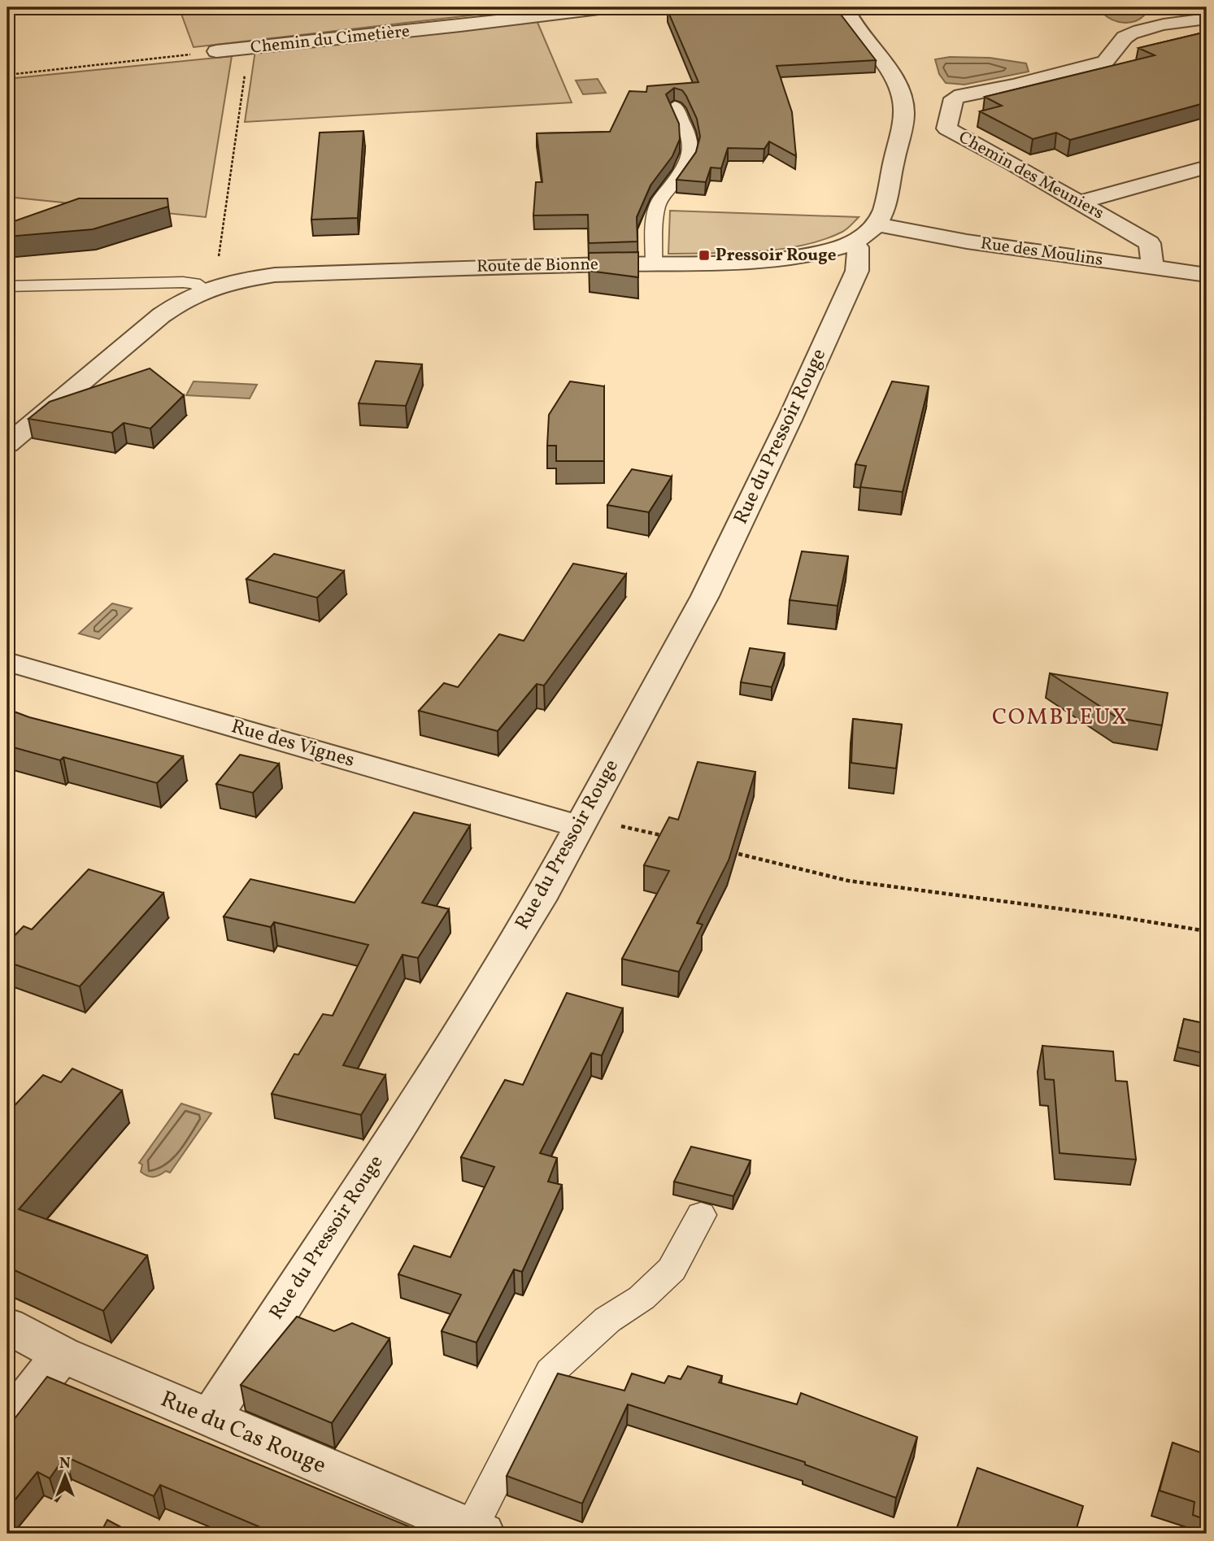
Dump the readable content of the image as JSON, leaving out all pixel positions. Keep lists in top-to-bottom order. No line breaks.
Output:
{"streets":{"street":["Chemin du Cimetière","Chemin des Meuniers","Rue des Moulins","Route de Bionne","Rue du Pressoir Rouge","Rue des Vignes","Rue du Cas Rouge"]},"crossings":[["Chemin des Meuniers","Rue des Moulins"],["Rue des Moulins","Route de Bionne"],["Route de Bionne","Rue du Pressoir Rouge"],["Rue du Pressoir Rouge","Rue des Vignes"],["Rue du Pressoir Rouge","Rue du Cas Rouge"]],"districts":["COMBLEUX"],"places":{"transit":["Pressoir Rouge"]},"north":"top"}
